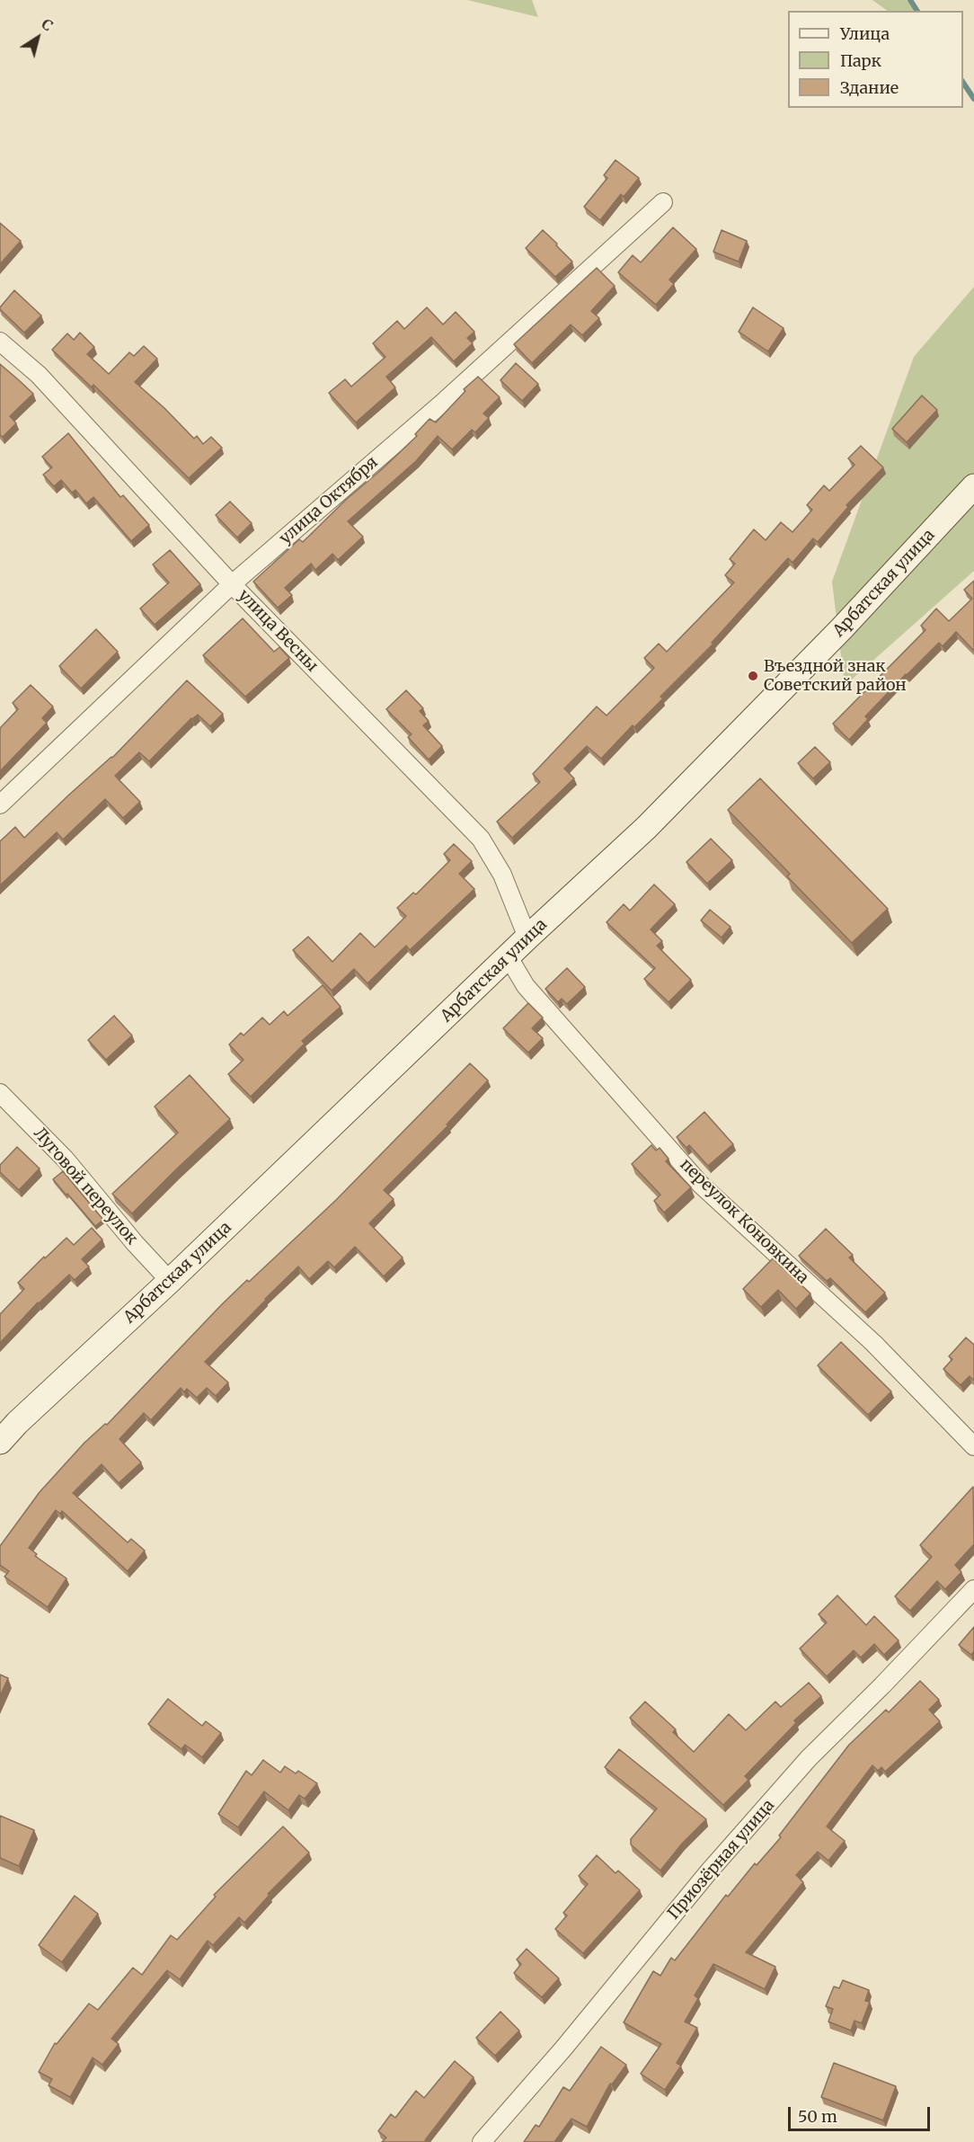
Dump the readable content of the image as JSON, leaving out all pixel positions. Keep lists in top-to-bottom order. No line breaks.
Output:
{"streets":{"main road":["Арбатская улица"],"street":["улица Октября","улица Весны","Луговой переулок","переулок Коновкина","Приозёрная улица"]},"crossings":[["улица Октября","улица Весны"],["Арбатская улица","улица Весны"],["Арбатская улица","Луговой переулок"],["Арбатская улица","переулок Коновкина"]],"places":["Въездной знак Советский район"],"legend":["Улица","Парк","Здание"],"scale_bar":"50 m","north":"top right"}
